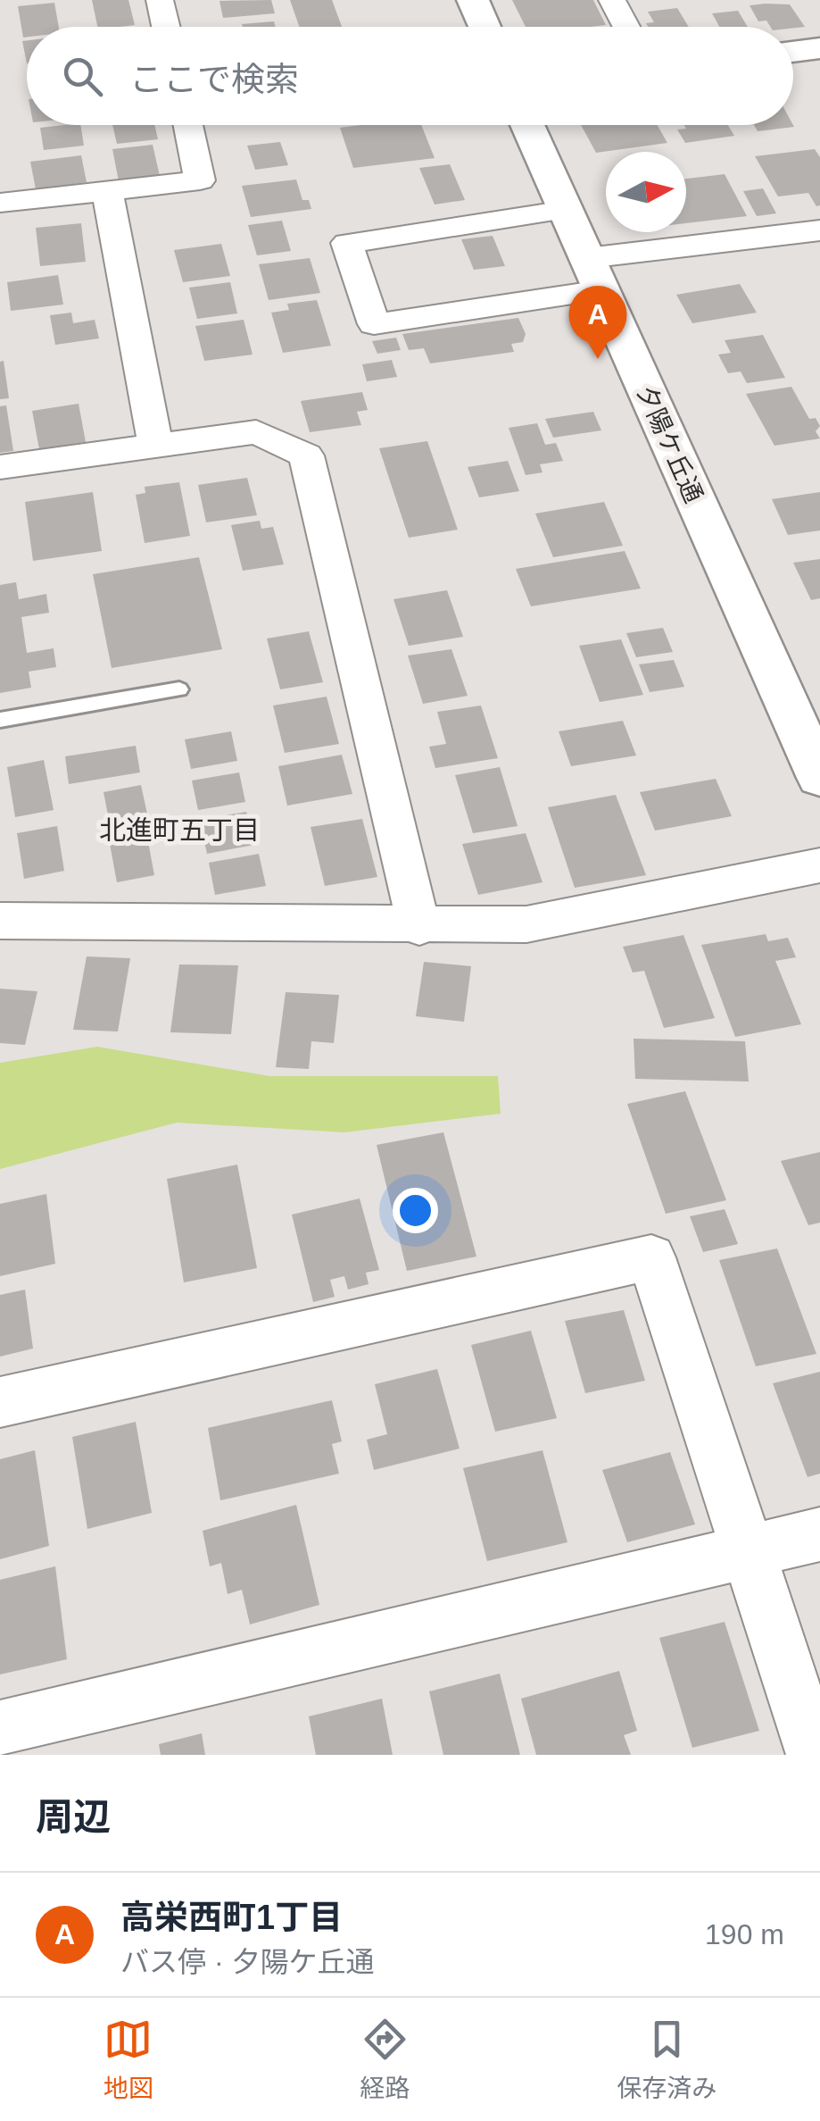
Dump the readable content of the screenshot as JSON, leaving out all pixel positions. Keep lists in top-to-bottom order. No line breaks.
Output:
{"streets":{"street":["夕陽ケ丘通"]},"districts":["北進町五丁目"],"north":"right","page":{"search":"ここで検索","pins":"A","heading":"周辺","list":[{"mark":"A","name":"高栄西町1丁目","note":"バス停 · 夕陽ケ丘通","value":"190 m"}],"nav":["地図","経路","保存済み"]}}
